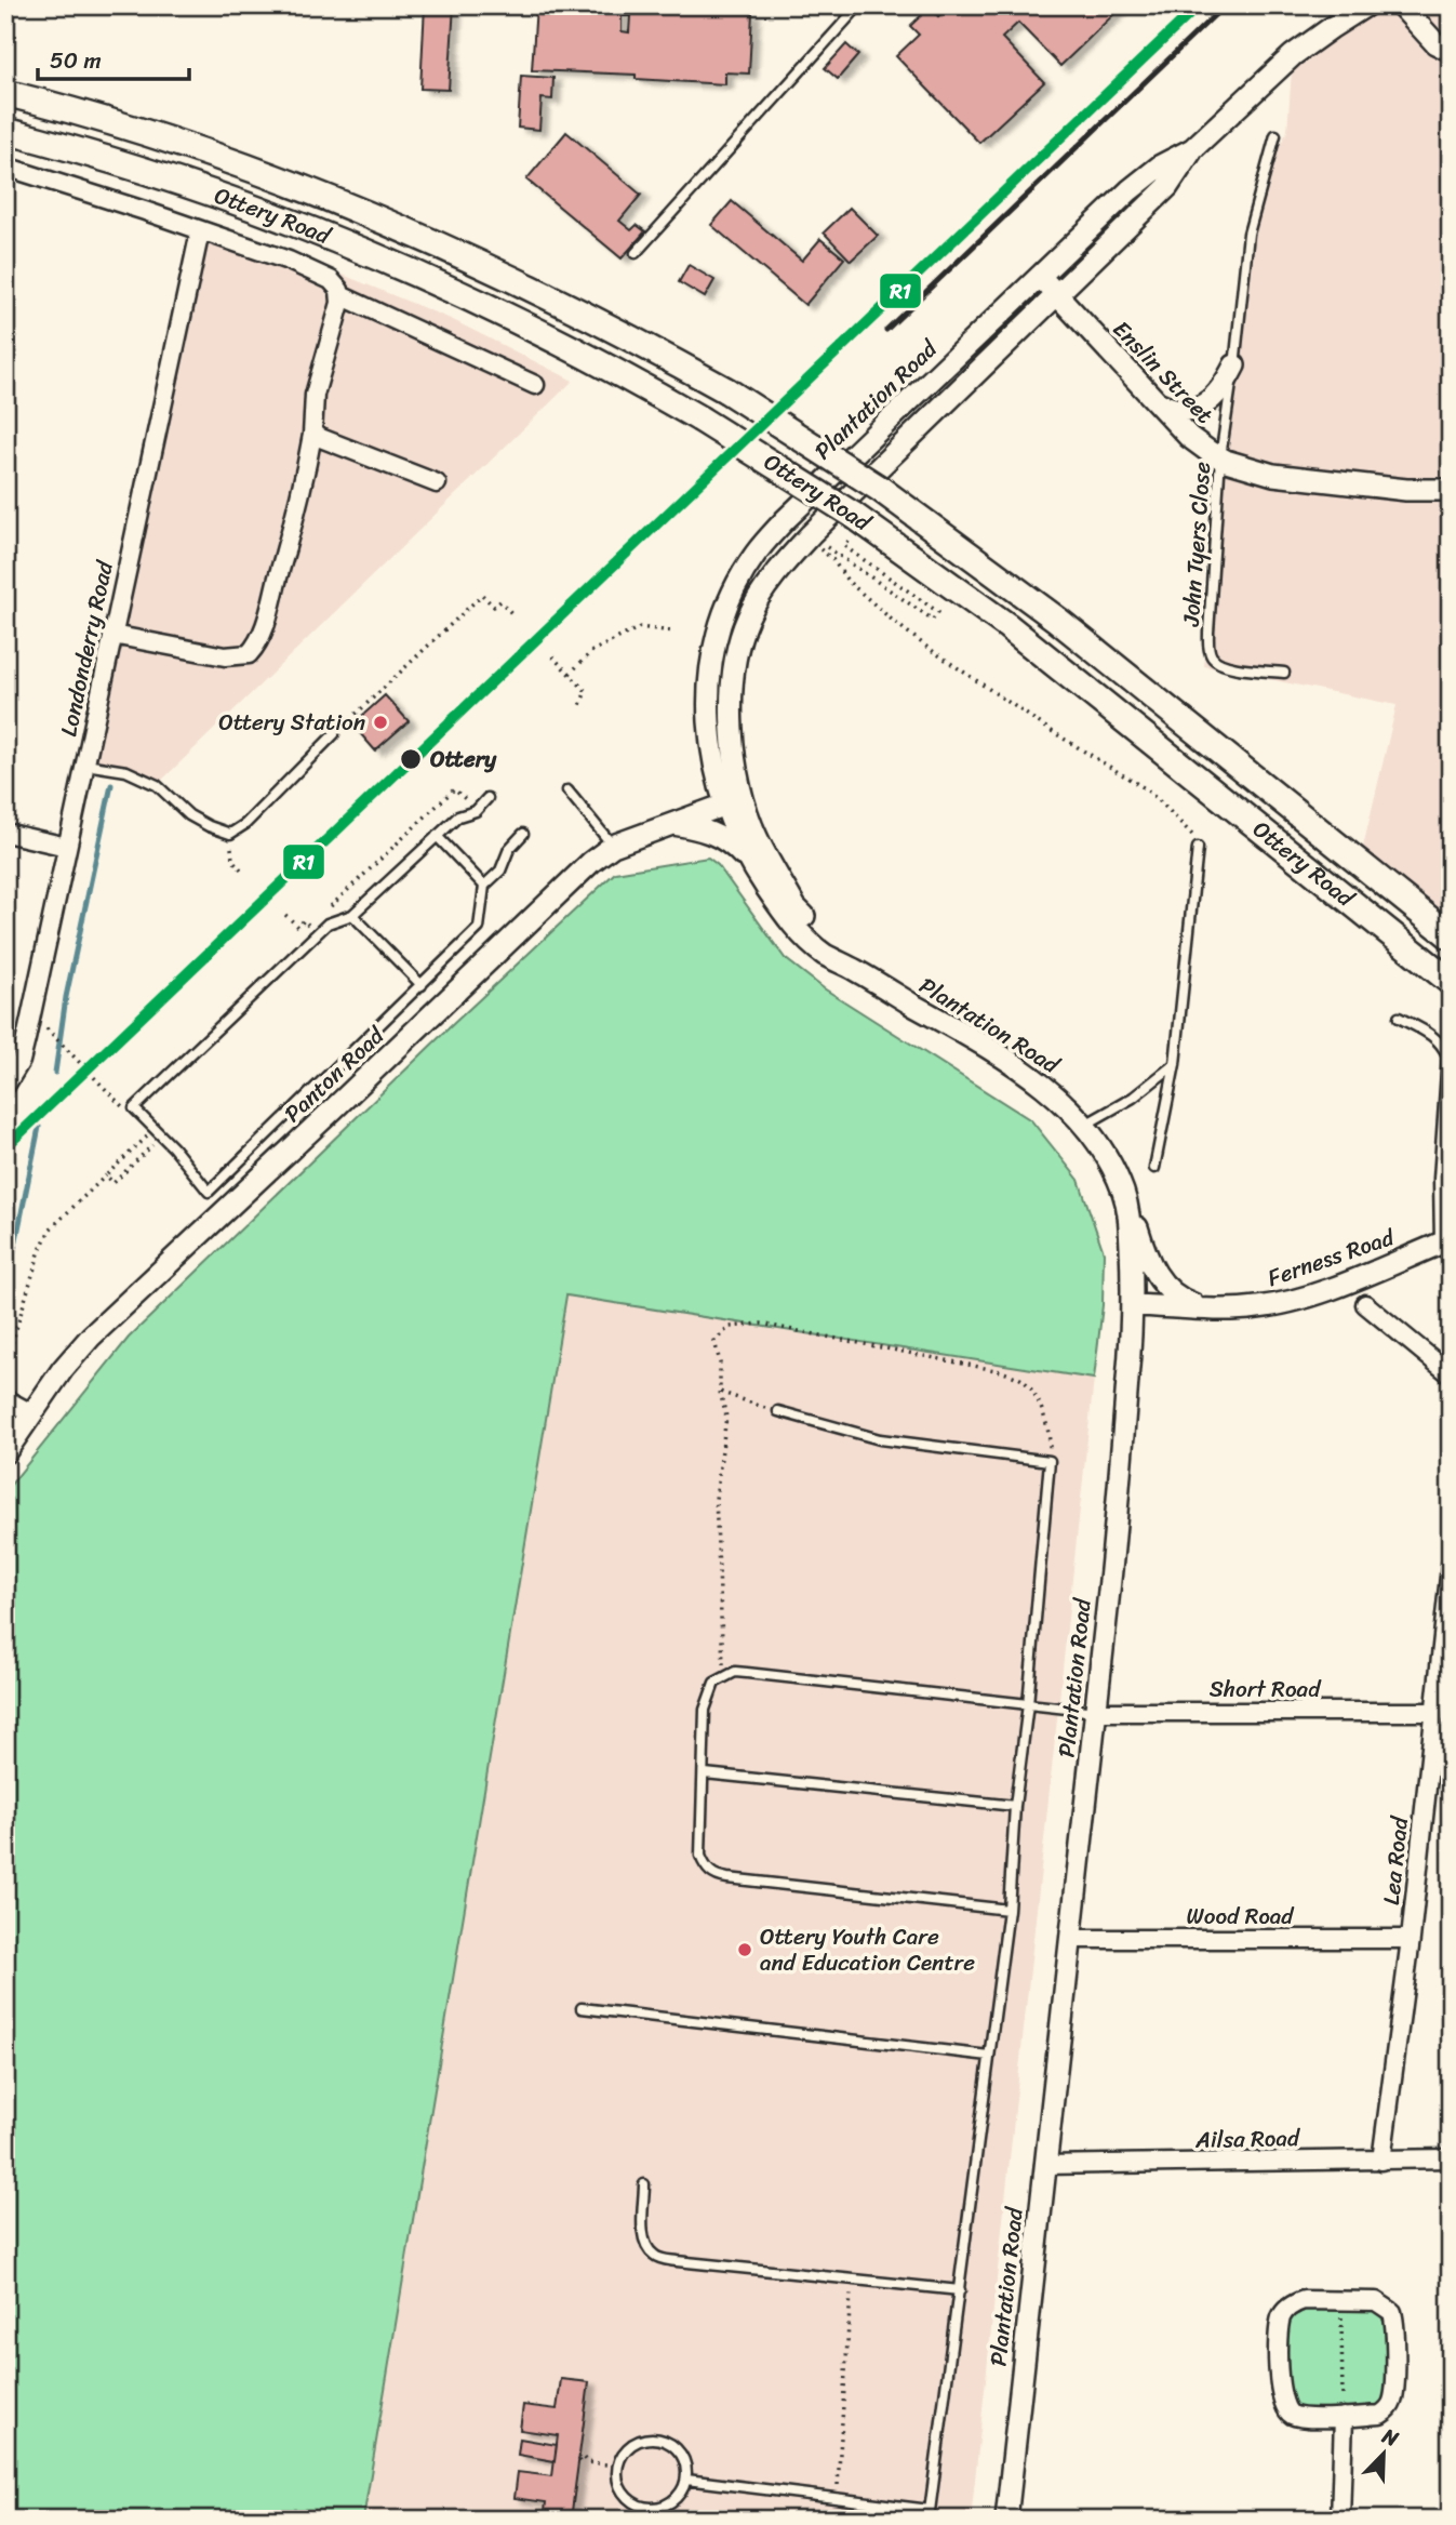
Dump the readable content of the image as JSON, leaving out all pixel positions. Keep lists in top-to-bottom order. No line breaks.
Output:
{"streets":{"main road":["Ottery Road"],"street":["Enslin Street","Plantation Road","Londonderry Road","Panton Road","Ferness Road","Short Road","Lea Road","Wood Road","Ailsa Road"],"lane":["John Tyers Close"]},"crossings":[["Enslin Street","Plantation Road"],["Enslin Street","John Tyers Close"],["Plantation Road","Panton Road"],["Plantation Road","Ferness Road"],["Plantation Road","Short Road"],["Plantation Road","Wood Road"],["Plantation Road","Ailsa Road"],["Short Road","Lea Road"],["Lea Road","Wood Road"],["Lea Road","Ailsa Road"]],"places":["Ottery Station","Ottery","Ottery Youth Care and Education Centre"],"lines":["transit line R1"],"scale_bar":"50 m","north":"top right"}
